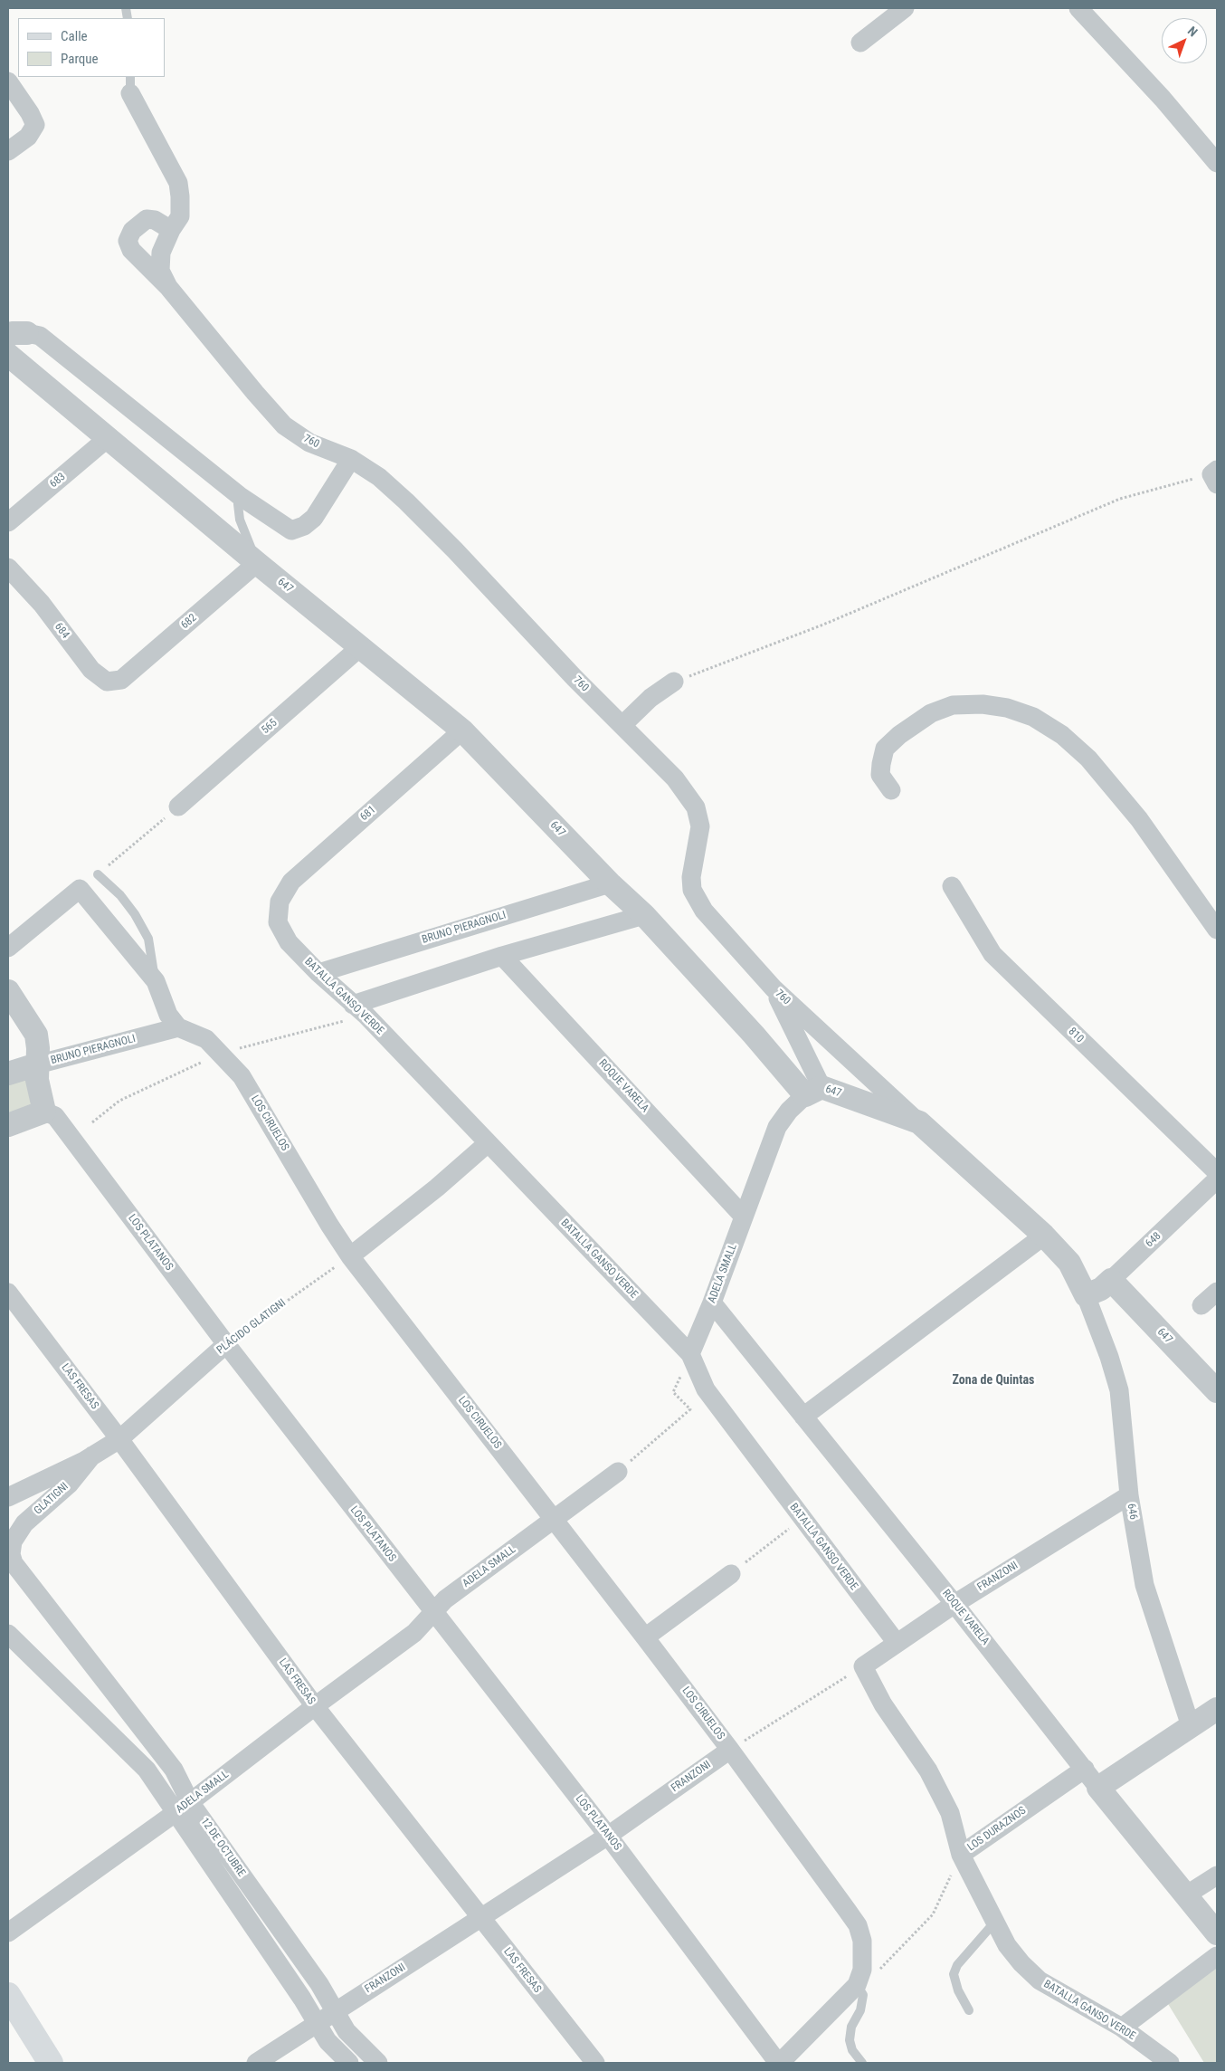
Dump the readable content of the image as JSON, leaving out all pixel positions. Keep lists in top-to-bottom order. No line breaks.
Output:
{"streets":{"street":["760","683","647","682","684","565","681","BRUNO PIERAGNOLI","BATALLA GANSO VERDE","810","ROQUE VARELA","LOS CIRUELOS","648","LOS PLATANOS","ADELA SMALL","PLÁCIDO GLATIGNI","LAS FRESAS","GLATIGNI","646","FRANZONI","LOS DURAZNOS","12 DE OCTUBRE"]},"crossings":[["760","647"],["683","647"],["647","682"],["647","565"],["647","681"],["647","BRUNO PIERAGNOLI"],["647","648"],["647","ADELA SMALL"],["647","646"],["682","684"],["681","BATALLA GANSO VERDE"],["BRUNO PIERAGNOLI","BATALLA GANSO VERDE"],["BRUNO PIERAGNOLI","LOS CIRUELOS"],["BATALLA GANSO VERDE","ADELA SMALL"],["BATALLA GANSO VERDE","FRANZONI"],["BATALLA GANSO VERDE","LOS DURAZNOS"],["ROQUE VARELA","ADELA SMALL"],["ROQUE VARELA","FRANZONI"],["ROQUE VARELA","LOS DURAZNOS"],["LOS CIRUELOS","ADELA SMALL"],["LOS CIRUELOS","PLÁCIDO GLATIGNI"],["LOS CIRUELOS","FRANZONI"],["LOS CIRUELOS","LOS DURAZNOS"],["648","646"],["LOS PLATANOS","ADELA SMALL"],["LOS PLATANOS","PLÁCIDO GLATIGNI"],["LOS PLATANOS","FRANZONI"],["ADELA SMALL","LAS FRESAS"],["ADELA SMALL","12 DE OCTUBRE"],["PLÁCIDO GLATIGNI","LAS FRESAS"],["PLÁCIDO GLATIGNI","GLATIGNI"],["LAS FRESAS","FRANZONI"],["GLATIGNI","12 DE OCTUBRE"],["646","FRANZONI"],["FRANZONI","12 DE OCTUBRE"]],"districts":["Zona de Quintas"],"legend":["Calle","Parque"],"north":"top right"}
